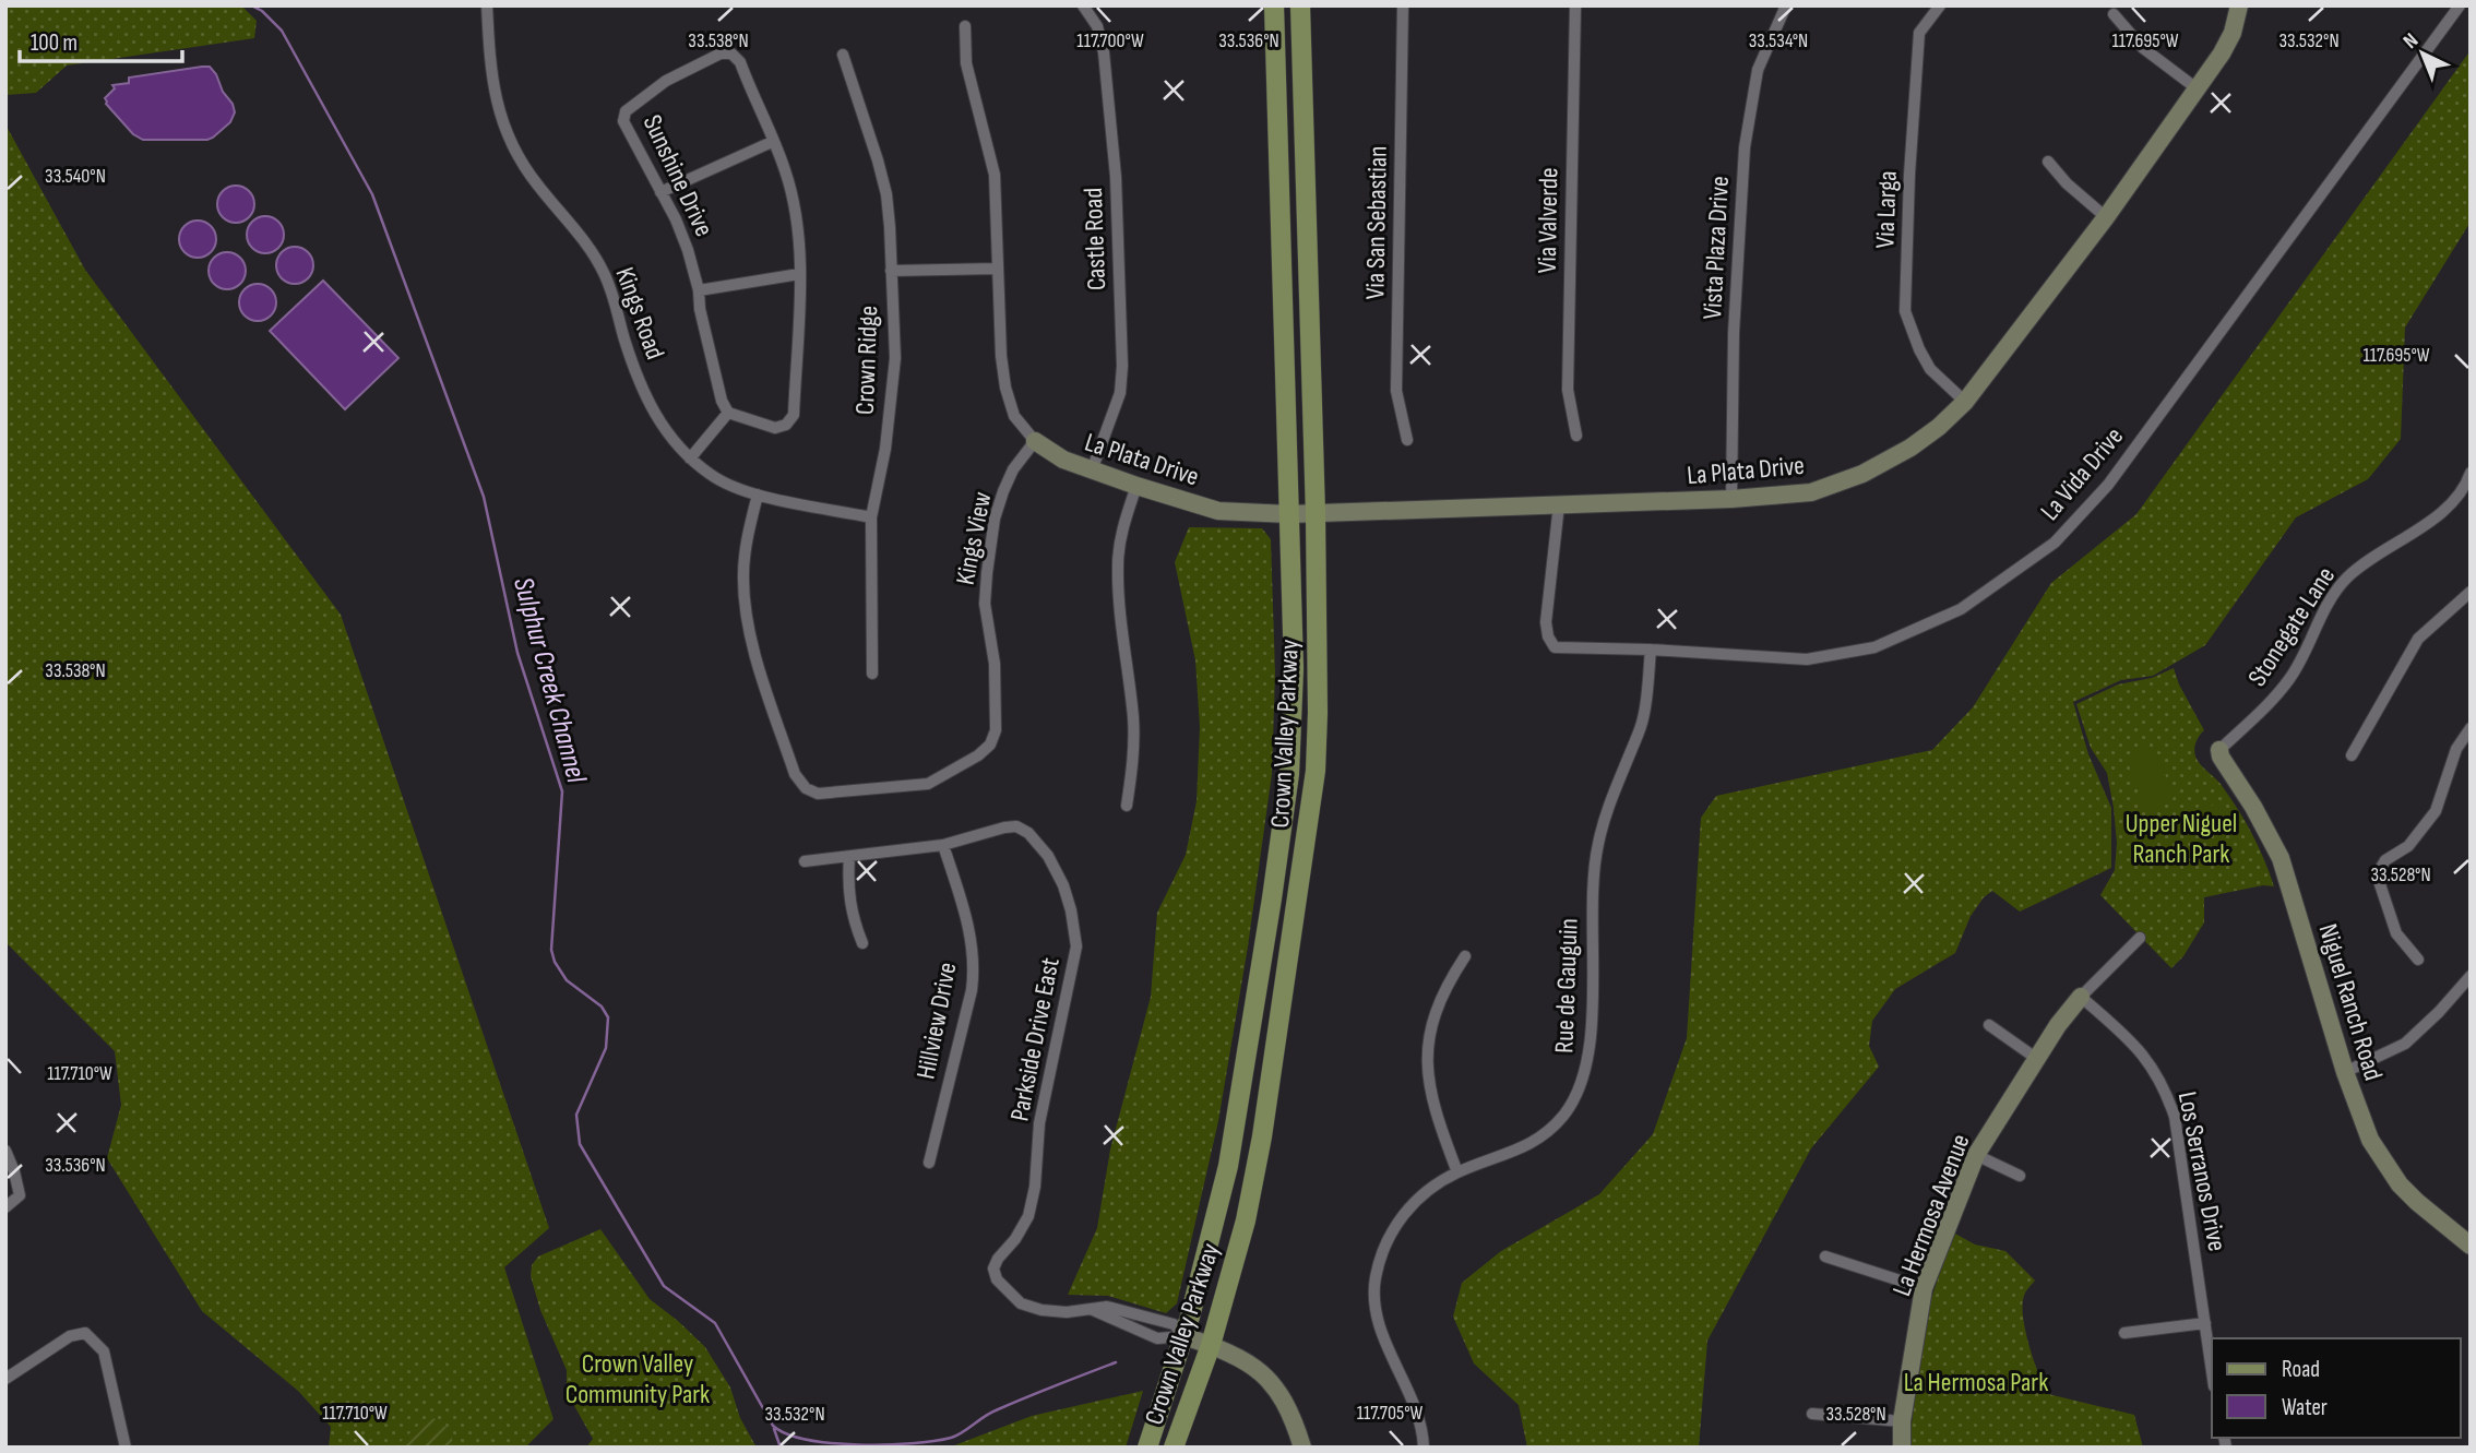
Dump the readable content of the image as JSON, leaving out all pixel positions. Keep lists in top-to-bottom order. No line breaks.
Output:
{"streets":{"main road":["Crown Valley Parkway"],"street":["Sunshine Drive","Via Larga","Via Valverde","Via San Sebastian","Castle Road","Vista Plaza Drive","Kings Road","Crown Ridge","La Plata Drive","La Vida Drive","Kings View","Stonegate Lane","Rue de Gauguin","Niguel Ranch Road","Hillview Drive","Parkside Drive East","Los Serranos Drive","La Hermosa Avenue"]},"crossings":[["Via Larga","La Plata Drive"],["Castle Road","La Plata Drive"],["Vista Plaza Drive","La Plata Drive"],["Kings Road","Crown Ridge"],["Kings Road","Kings View"],["La Plata Drive","La Vida Drive"],["La Plata Drive","Kings View"],["La Plata Drive","Crown Valley Parkway"],["La Vida Drive","Rue de Gauguin"],["Stonegate Lane","Niguel Ranch Road"],["Hillview Drive","Parkside Drive East"],["Los Serranos Drive","La Hermosa Avenue"]],"water":["Sulphur Creek Channel"],"parks":["Upper Niguel Ranch Park","Crown Valley Community Park","La Hermosa Park"],"legend":["Road","Water"],"scale_bar":"100 m","north":"top left","coordinates":["33.538°N","33.536°N","33.534°N","33.532°N","117.700°W","117.695°W","33.540°N","33.528°N","117.710°W","117.705°W"]}
